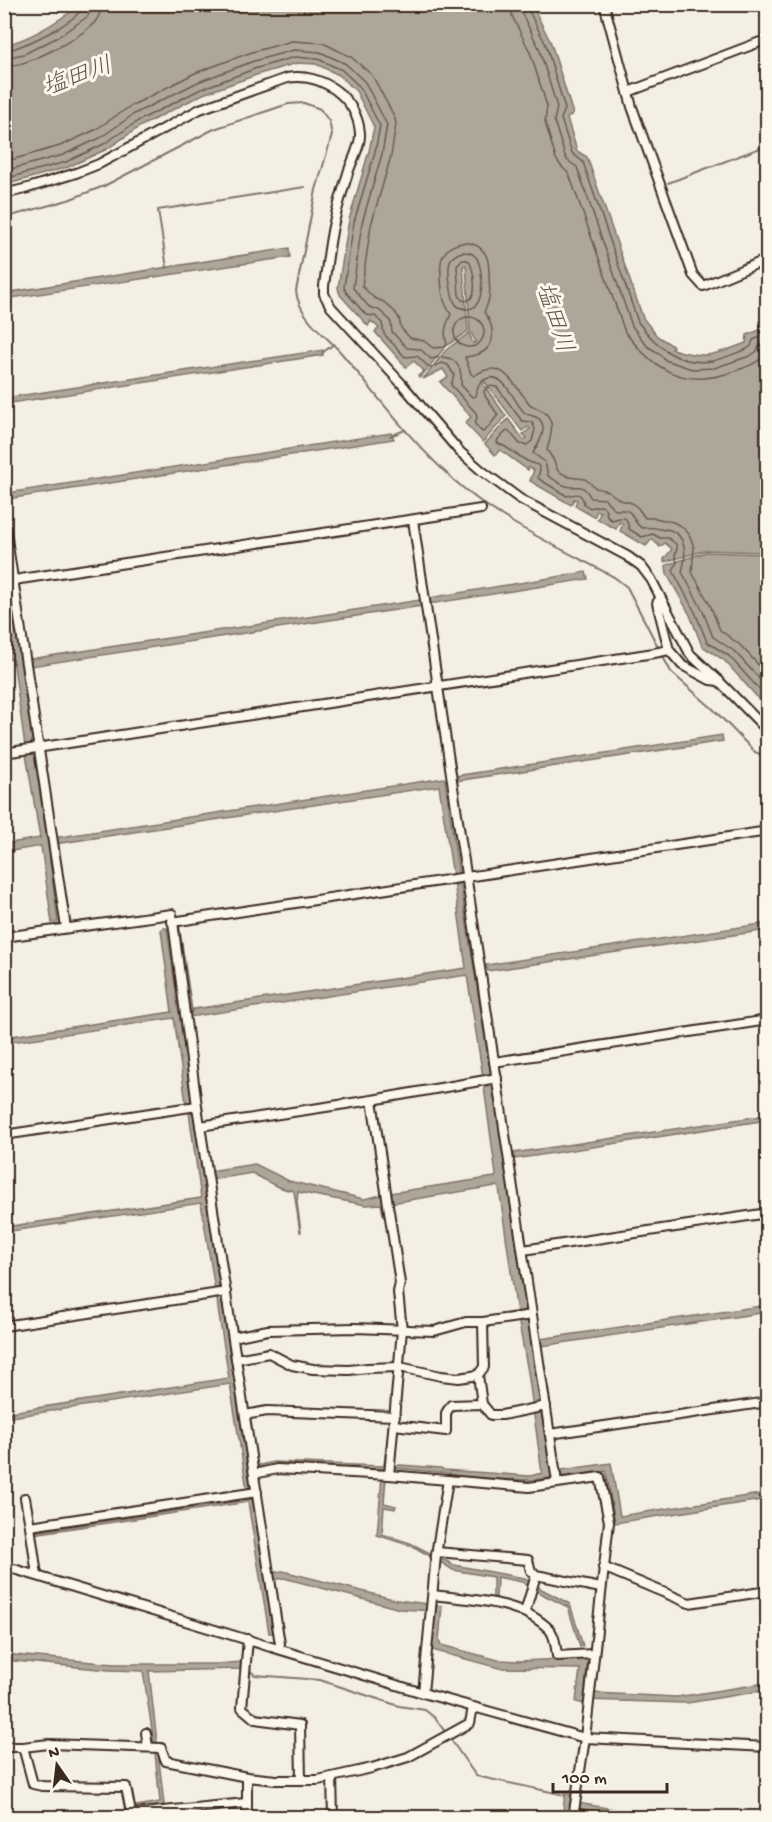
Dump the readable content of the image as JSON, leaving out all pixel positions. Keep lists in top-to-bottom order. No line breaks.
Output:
{"water":["塩田川"],"scale_bar":"100 m","north":"top"}
